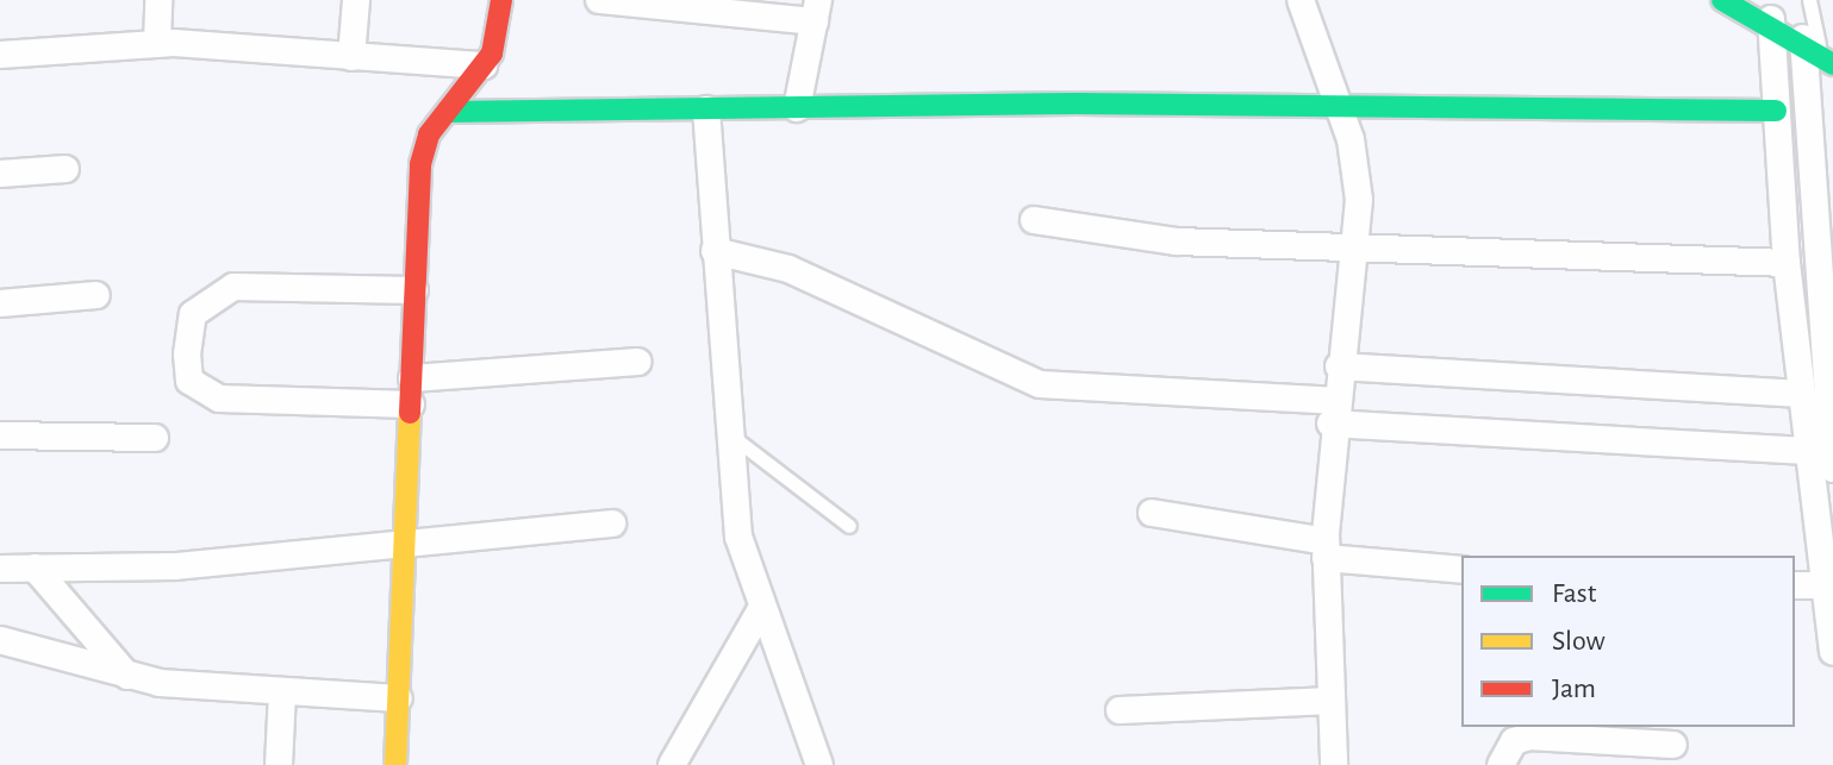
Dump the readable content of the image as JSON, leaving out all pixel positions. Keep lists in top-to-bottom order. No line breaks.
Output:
{"legend":["Fast","Slow","Jam"]}
